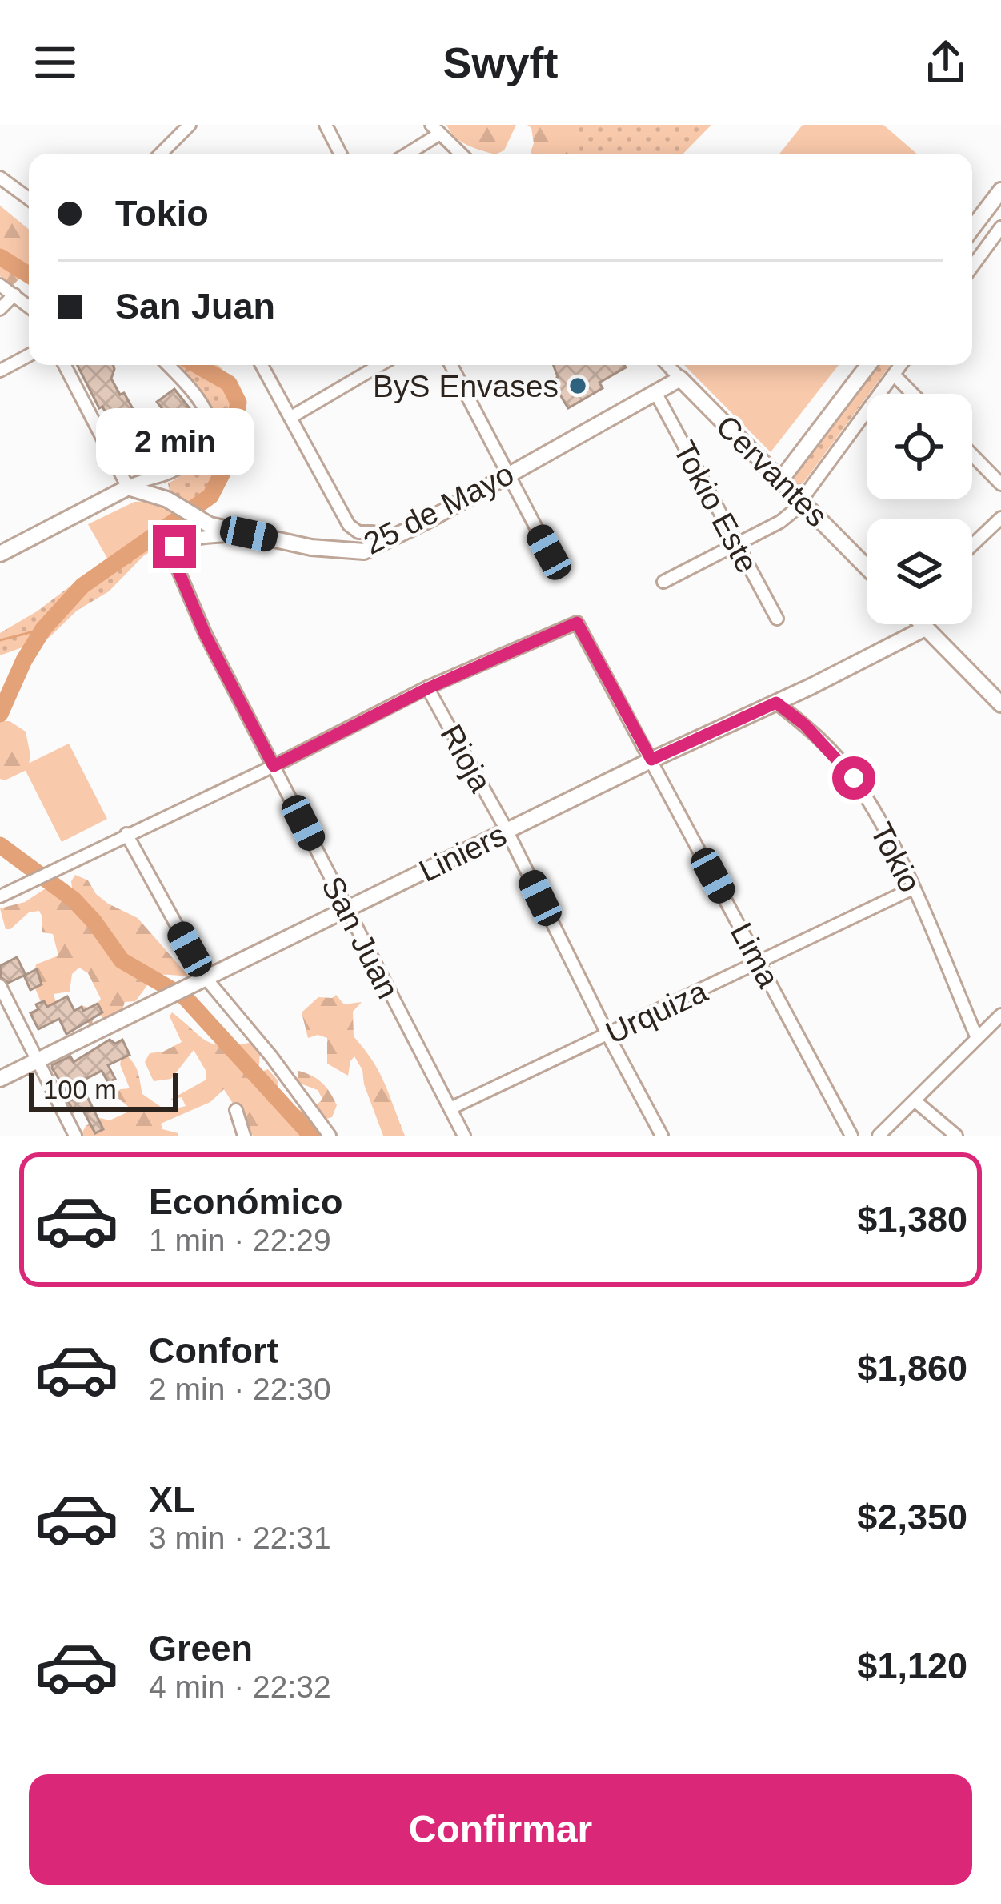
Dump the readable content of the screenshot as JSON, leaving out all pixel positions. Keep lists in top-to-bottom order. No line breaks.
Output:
{"streets":{"street":["Cervantes","Tokio Este","25 de Mayo","Rioja","Liniers","Tokio","San Juan","Lima","Urquiza"]},"crossings":[["Cervantes","25 de Mayo"],["Tokio Este","25 de Mayo"],["25 de Mayo","San Juan"],["Rioja","Liniers"],["Rioja","Lima"],["Rioja","Urquiza"],["Liniers","Tokio"],["Liniers","San Juan"],["Liniers","Lima"],["Tokio","Urquiza"],["San Juan","Urquiza"],["Lima","Urquiza"]],"places":["ByS Envases"],"scale_bar":"100 m","page":{"header":"Swyft","banner":["Tokio","San Juan"],"bubble":"2 min","scale":"100 m","list":[{"name":"Económico","note":"1 min · 22:29","value":"$1,380"},{"name":"Confort","note":"2 min · 22:30","value":"$1,860"},{"name":"XL","note":"3 min · 22:31","value":"$2,350"},{"name":"Green","note":"4 min · 22:32","value":"$1,120"}],"buttons":"Confirmar"}}
